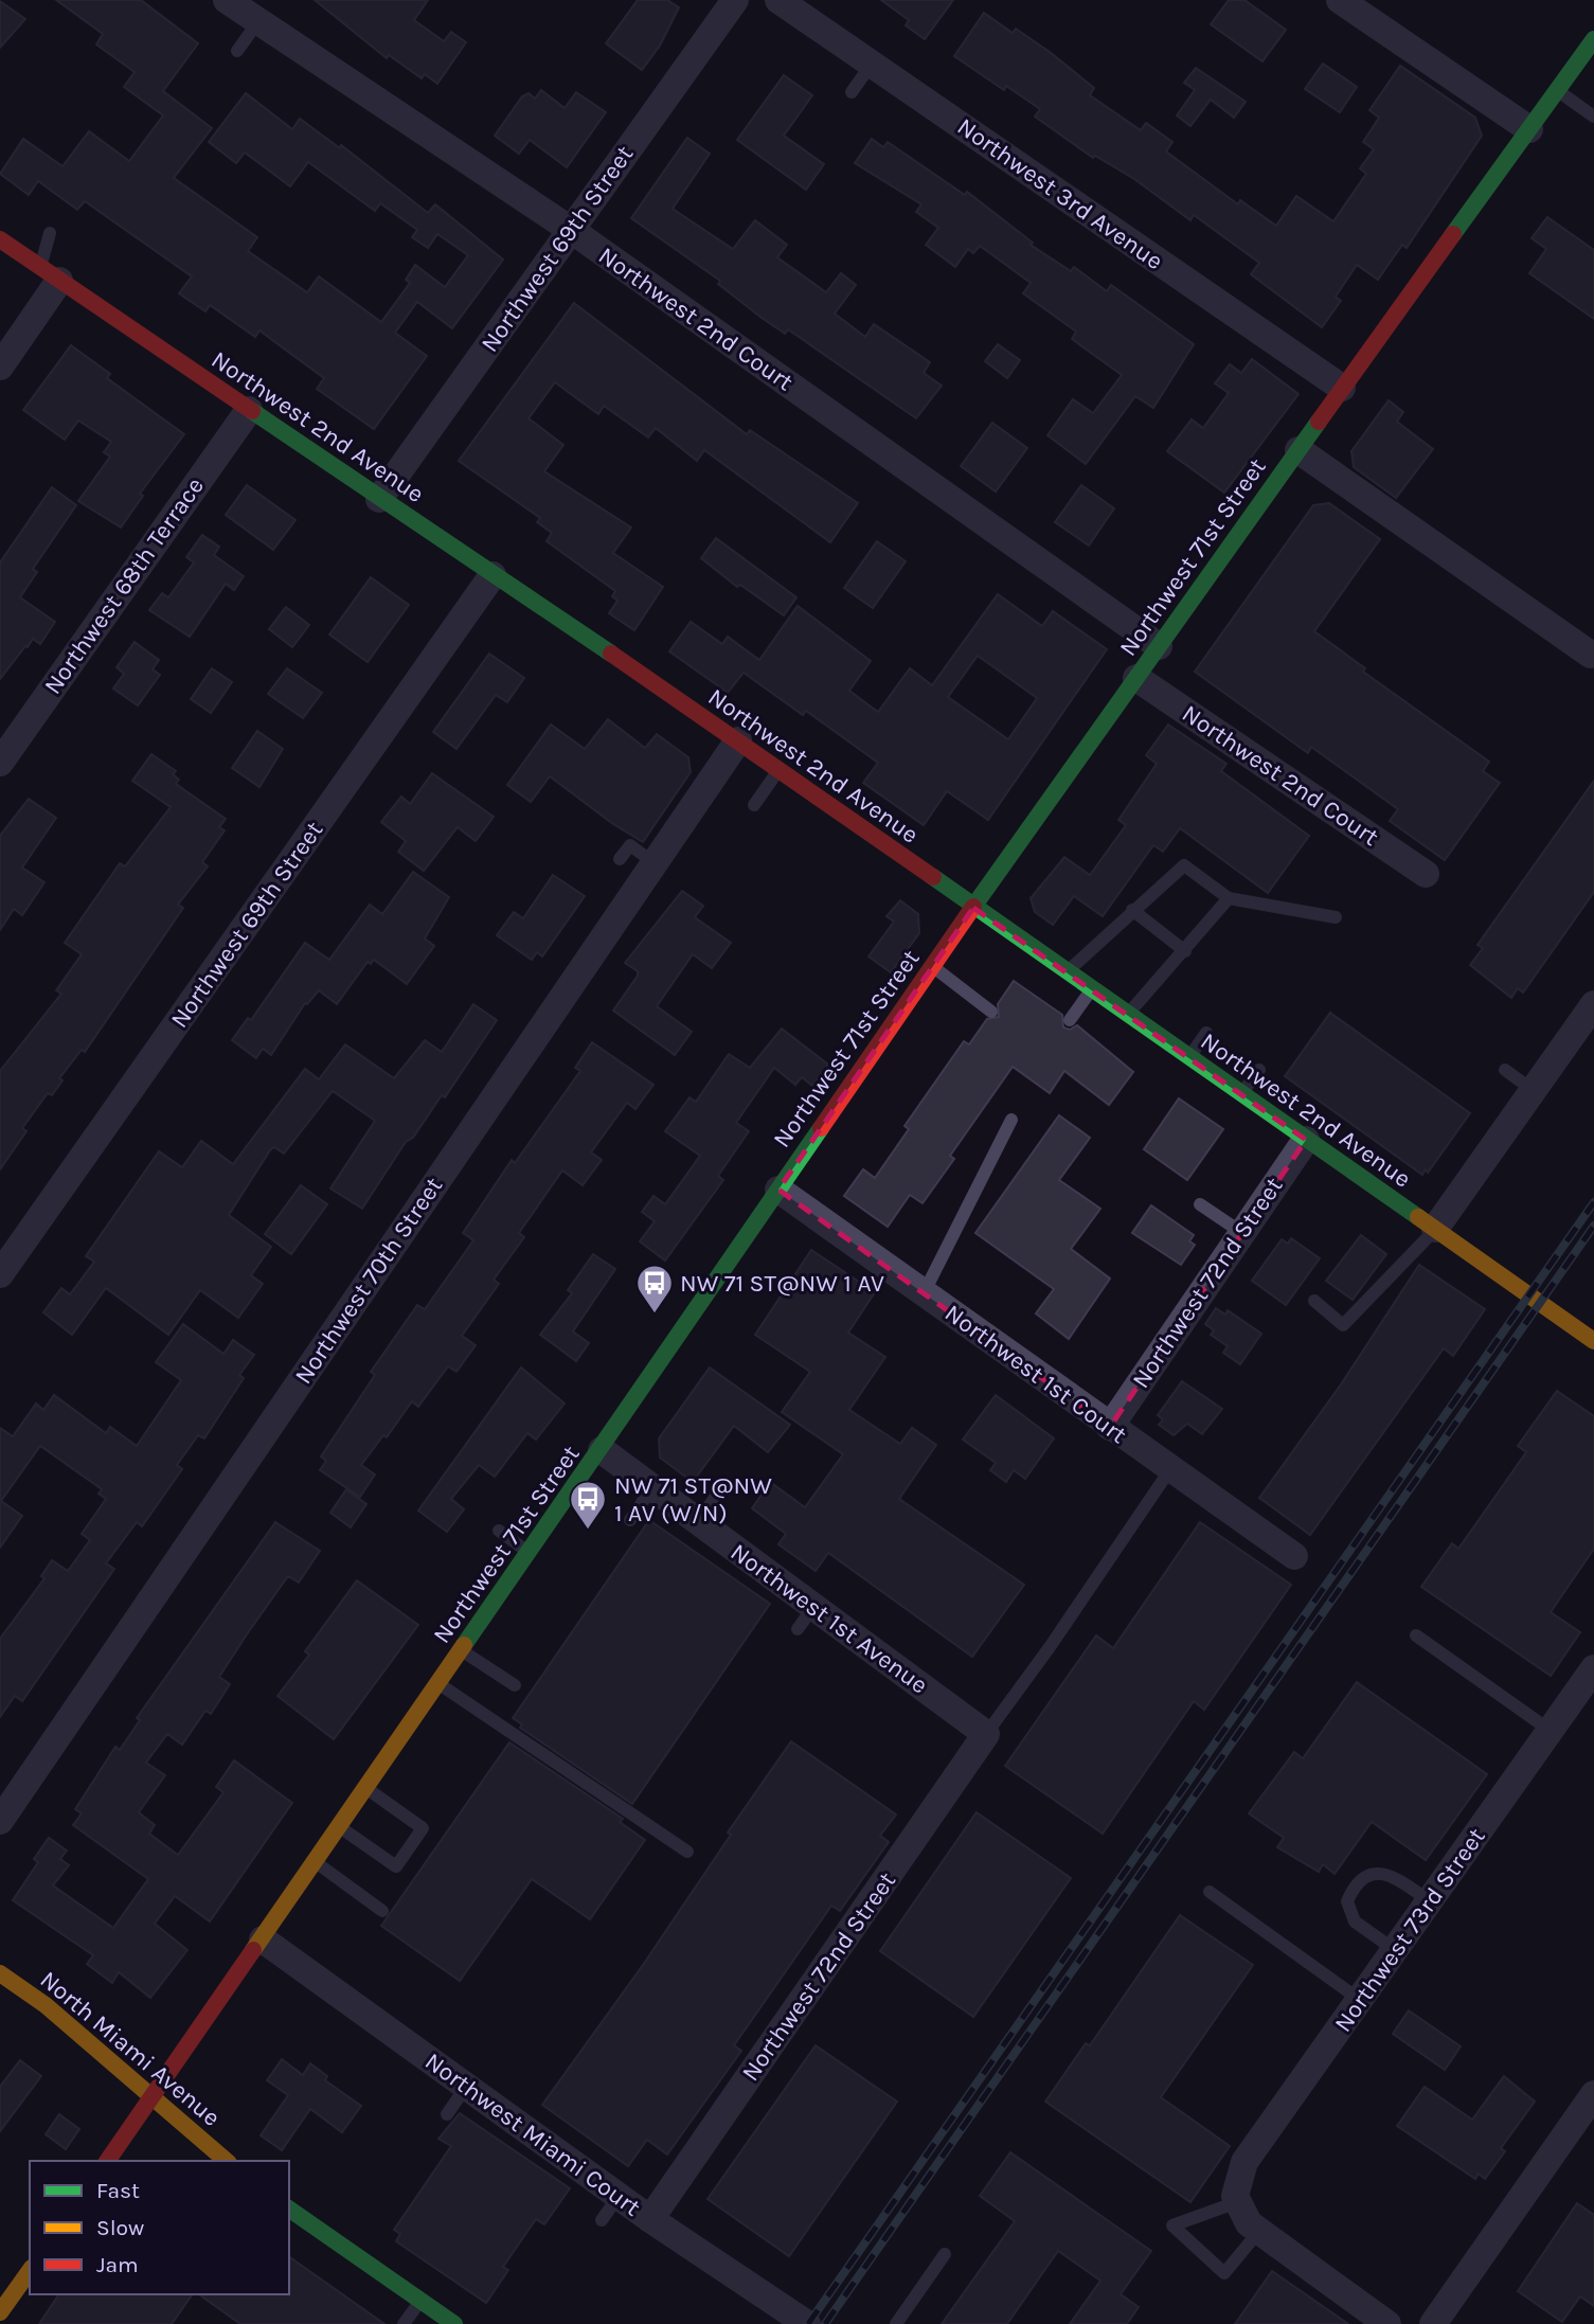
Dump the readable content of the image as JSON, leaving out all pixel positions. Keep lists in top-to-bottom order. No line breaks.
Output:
{"streets":{"street":["Northwest 3rd Avenue","Northwest 69th Street","Northwest 2nd Court","Northwest 2nd Avenue","Northwest 71st Street","Northwest 68th Terrace","Northwest 70th Street","Northwest 72nd Street","Northwest 1st Court","Northwest 1st Avenue","Northwest 73rd Street","North Miami Avenue","Northwest Miami Court"]},"crossings":[["Northwest 3rd Avenue","Northwest 71st Street"],["Northwest 69th Street","Northwest 2nd Court"],["Northwest 69th Street","Northwest 2nd Avenue"],["Northwest 2nd Court","Northwest 71st Street"],["Northwest 2nd Avenue","Northwest 71st Street"],["Northwest 2nd Avenue","Northwest 68th Terrace"],["Northwest 2nd Avenue","Northwest 70th Street"],["Northwest 2nd Avenue","Northwest 72nd Street"],["Northwest 71st Street","Northwest 1st Court"],["Northwest 71st Street","Northwest 1st Avenue"],["Northwest 71st Street","North Miami Avenue"],["Northwest 71st Street","Northwest Miami Court"],["Northwest 72nd Street","Northwest 1st Court"],["Northwest 72nd Street","Northwest 1st Avenue"],["Northwest 72nd Street","Northwest Miami Court"]],"places":{"bus stop":["NW 71 ST@NW 1 AV","NW 71 ST@NW 1 AV (W/N)"]},"legend":["Fast","Slow","Jam"]}
